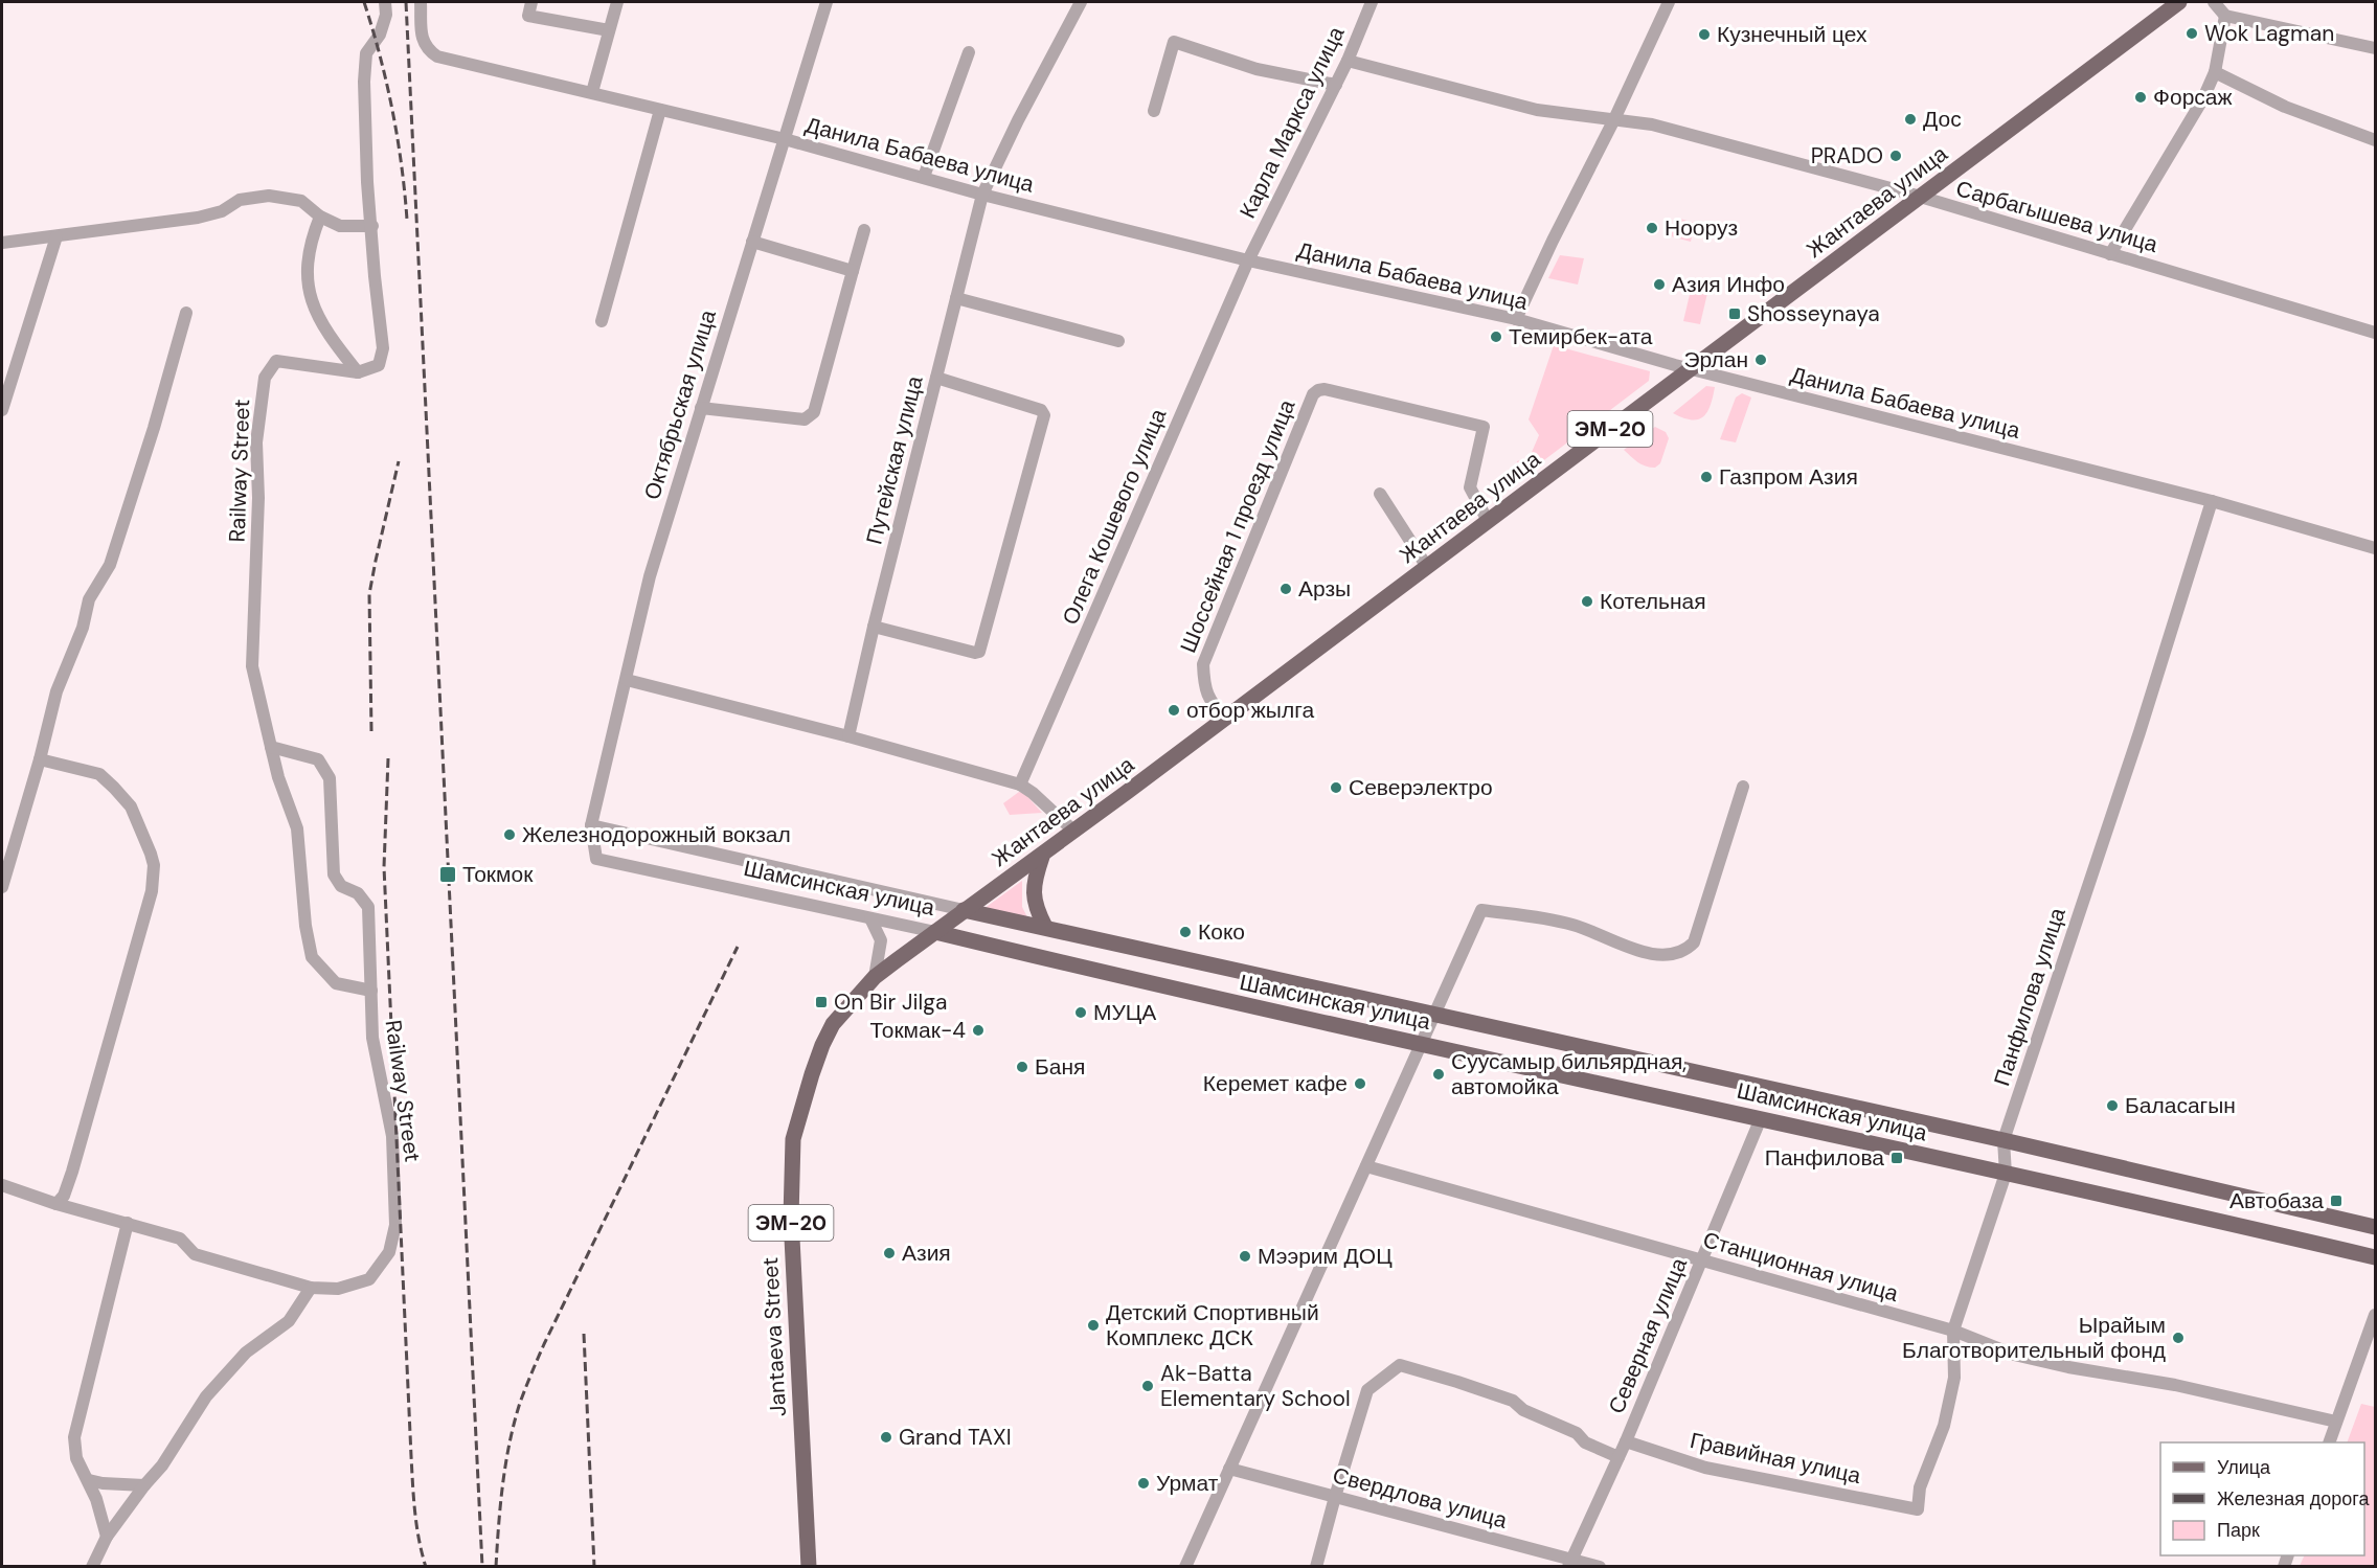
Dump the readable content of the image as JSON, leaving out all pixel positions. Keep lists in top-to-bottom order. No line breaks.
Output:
{"streets":{"main road":["Жантаева улица","ЭМ-20","Шамсинская улица","Jantaeva Street"],"street":["Карла Маркса улица","Данила Бабаева улица","Сарбагышева улица","Октябрьская улица","Путейская улица","Railway Street","Олега Кошевого улица","Шоссейная 1 проезд улица","Панфилова улица","Станционная улица","Северная улица","Гравийная улица","Свердлова улица"]},"crossings":[["Карла Маркса улица","Данила Бабаева улица"],["Карла Маркса улица","Сарбагышева улица"],["Карла Маркса улица","Олега Кошевого улица"],["Данила Бабаева улица","Жантаева улица"],["Данила Бабаева улица","Октябрьская улица"],["Данила Бабаева улица","Путейская улица"],["Данила Бабаева улица","Олега Кошевого улица"],["Данила Бабаева улица","Панфилова улица"],["Жантаева улица","Сарбагышева улица"],["Жантаева улица","Шоссейная 1 проезд улица"],["Жантаева улица","Шамсинская улица"],["Жантаева улица","Jantaeva Street"],["Октябрьская улица","Шамсинская улица"],["Шамсинская улица","Панфилова улица"],["Шамсинская улица","Северная улица"],["Шамсинская улица","Jantaeva Street"],["Панфилова улица","Станционная улица"],["Панфилова улица","Гравийная улица"],["Станционная улица","Северная улица"],["Северная улица","Гравийная улица"],["Северная улица","Свердлова улица"]],"places":{"other":["Wok Lagman","Кузнечный цех","Форсаж","Дос","PRADO","Нооруз","Азия Инфо","Темирбек-ата","Эрлан","Газпром Азия","Арзы","Котельная","отбор жылга","Северэлектро","Железнодорожный вокзал","Коко","МУЦА","Токмак-4","Баня","Суусамыр бильярдная, автомойка","Керемет кафе","Баласагын","Азия","Мээрим ДОЦ","Детский Спортивный Комплекс ДСК","Ырайым Благотворительный фонд","Ak-Batta Elementary School","Grand TAXI","Урмат"],"transit":["Shosseynaya","Токмок","On Bir Jilga","Панфилова","Автобаза"]},"legend":["Улица","Железная дорога","Парк"]}
